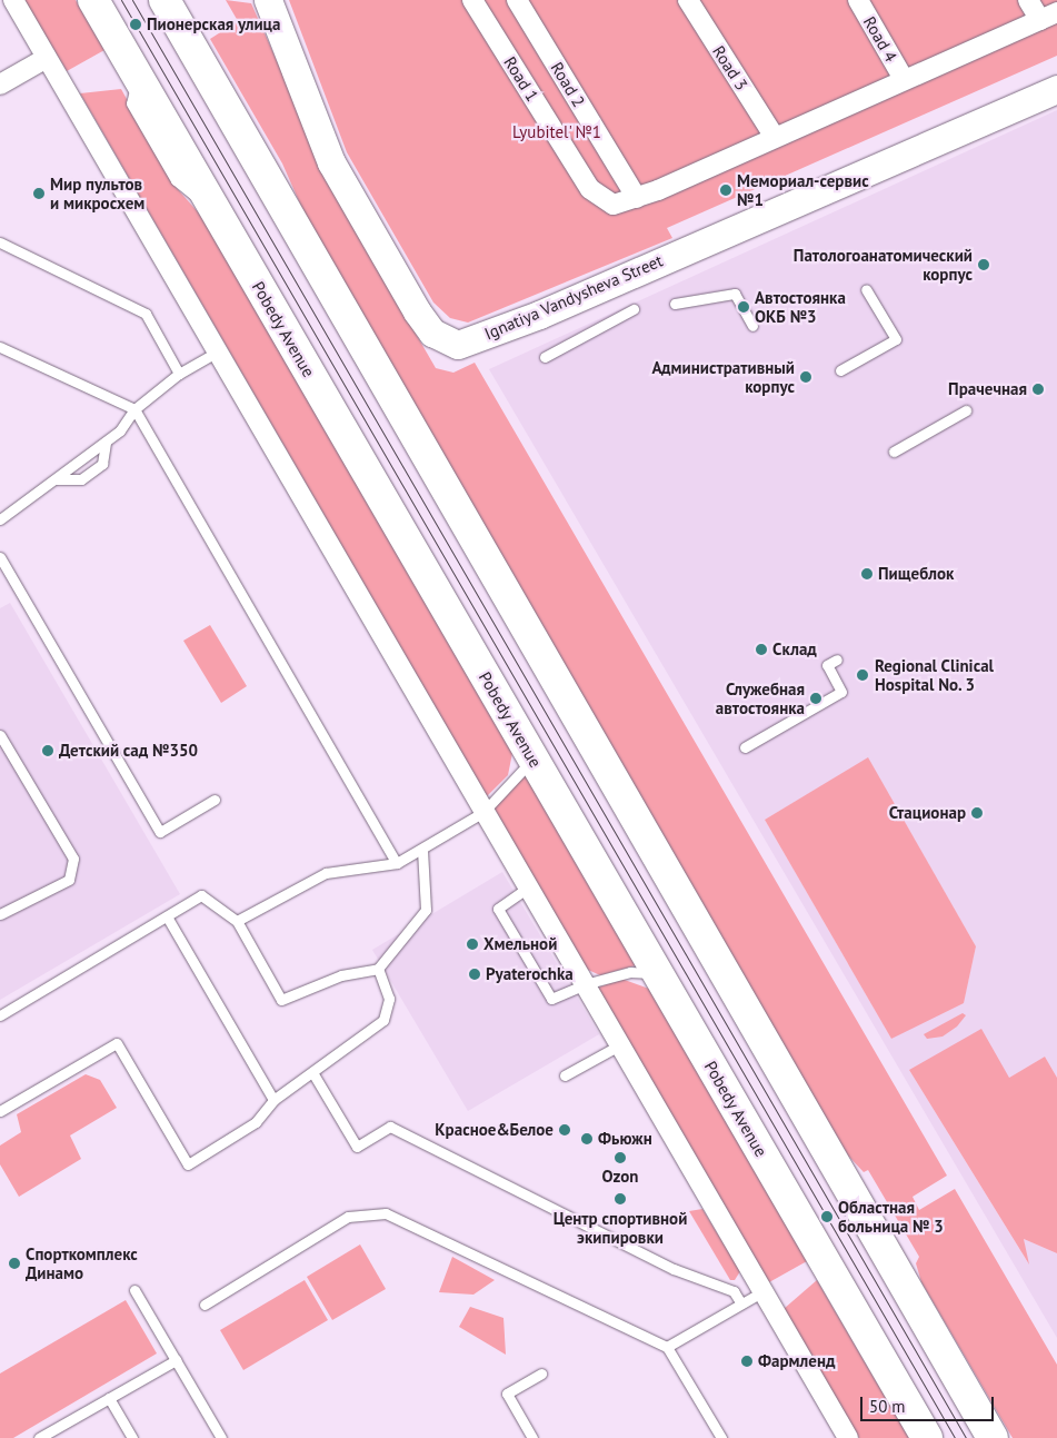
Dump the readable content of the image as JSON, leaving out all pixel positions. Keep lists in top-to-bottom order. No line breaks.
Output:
{"streets":{"main road":["Pobedy Avenue"],"street":["Road 4","Road 3","Road 1","Road 2","Ignatiya Vandysheva Street"]},"crossings":[["Road 1","Road 2"]],"parks":["Lyubitel' №1"],"places":["Пионерская улица","Мемориал-сервис №1","Мир пультов и микросхем","Патологоанатомический корпус","Автостоянка ОКБ №3","Административный корпус","Прачечная","Пищеблок","Склад","Regional Clinical Hospital No. 3","Служебная автостоянка","Детский сад №350","Стационар","Хмельной","Pyaterochka","Красное&Белое","Фьюжн","Ozon","Центр спортивной экипировки","Областная больница № 3","Спорткомплекс Динамо","Фармленд"],"scale_bar":"50 m"}
